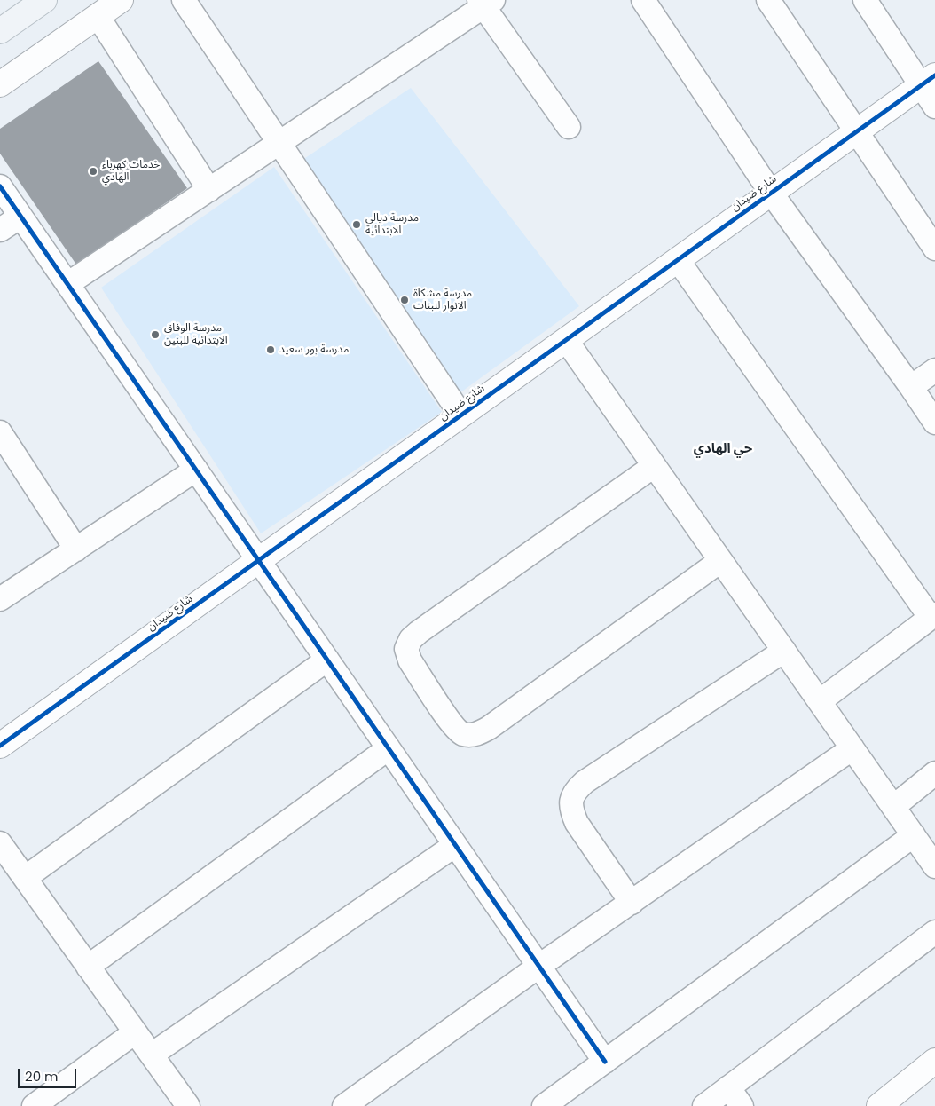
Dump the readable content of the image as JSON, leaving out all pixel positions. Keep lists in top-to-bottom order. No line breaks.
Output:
{"streets":{"street":["شارع ضيدان"]},"districts":["حي الهادي"],"places":["خدمات كهرباء الهادي","مدرسة ديالى الابتدائية","مدرسة مشكاة الانوار للبنات","مدرسة الوفاق الابتدائية للبنين","مدرسة بور سعيد"],"scale_bar":"20 m"}
